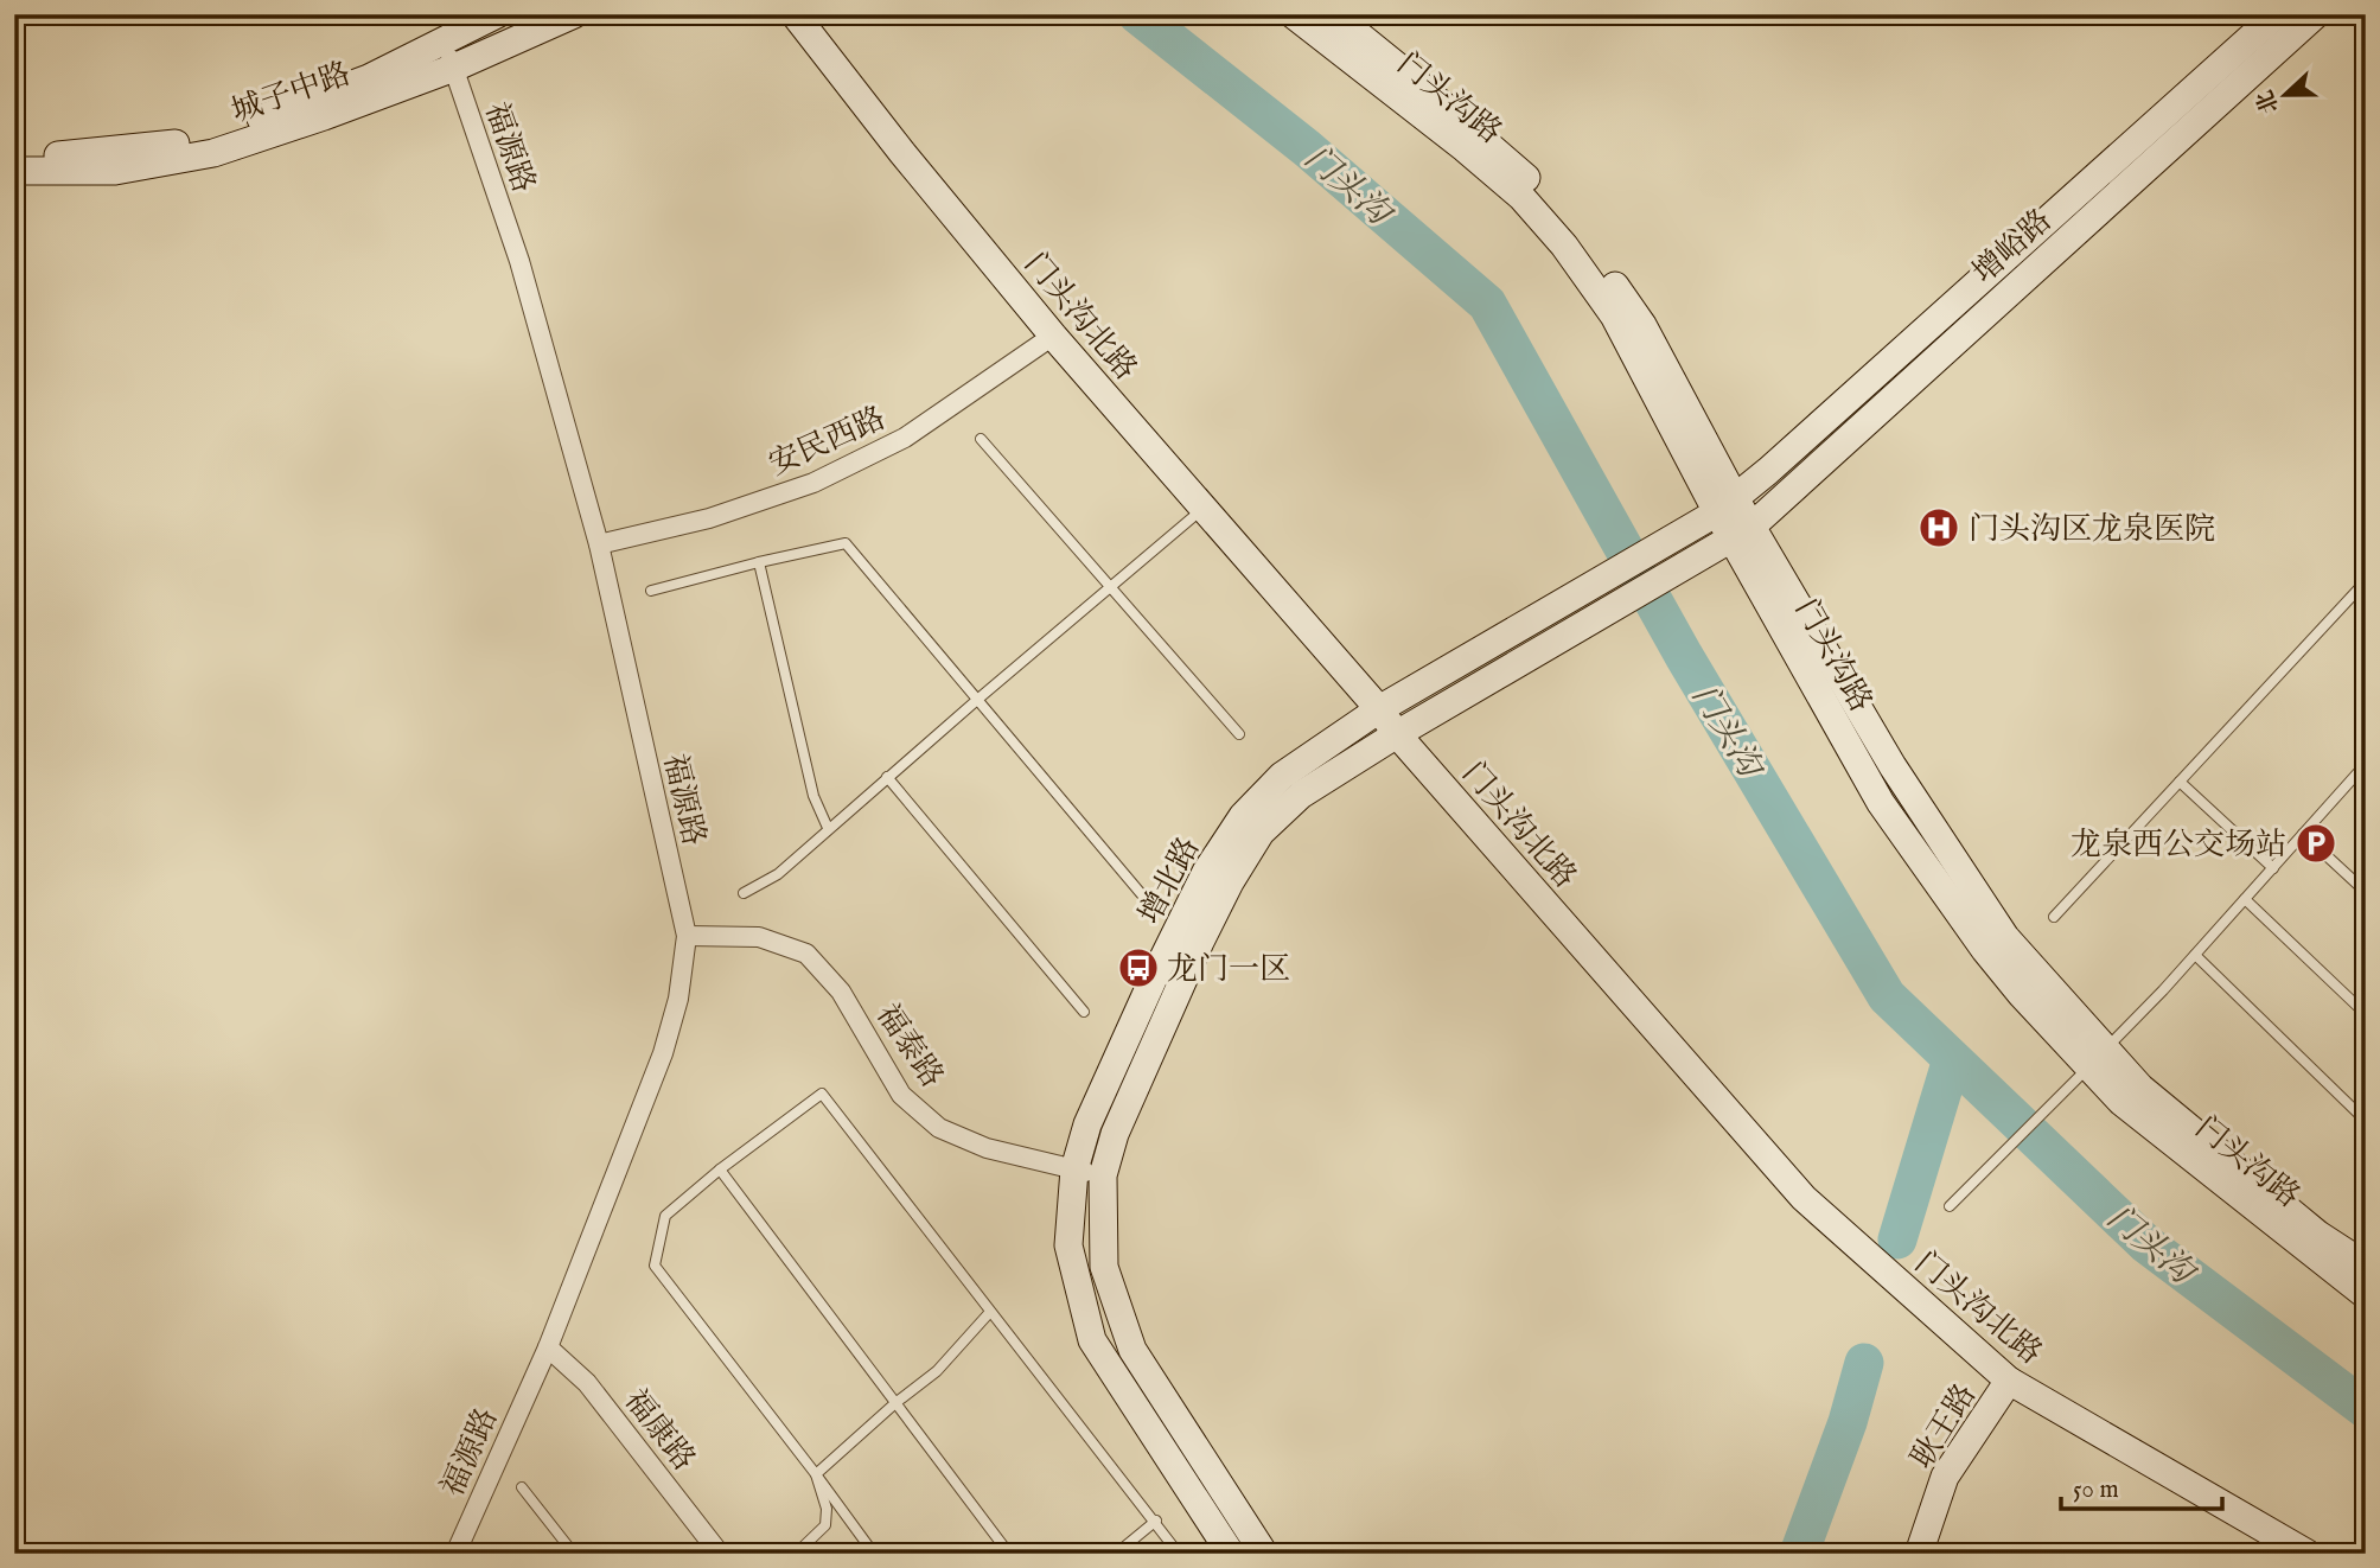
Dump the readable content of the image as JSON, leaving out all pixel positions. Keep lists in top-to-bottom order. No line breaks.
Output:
{"streets":{"street":["城子中路","门头沟路","福源路","增峪路","门头沟北路","安民西路","增北路","福泰路","耿王路","福康路"]},"crossings":[["城子中路","福源路"],["门头沟路","增峪路"],["门头沟路","增北路"],["福源路","安民西路"],["福源路","福泰路"],["福源路","福康路"],["增峪路","增北路"],["门头沟北路","安民西路"],["门头沟北路","增北路"],["门头沟北路","耿王路"],["增北路","福泰路"]],"water":["门头沟"],"places":{"hospital":["门头沟区龙泉医院"],"parking":["龙泉西公交场站"],"bus stop":["龙门一区"]},"scale_bar":"50 m","north":"left"}
